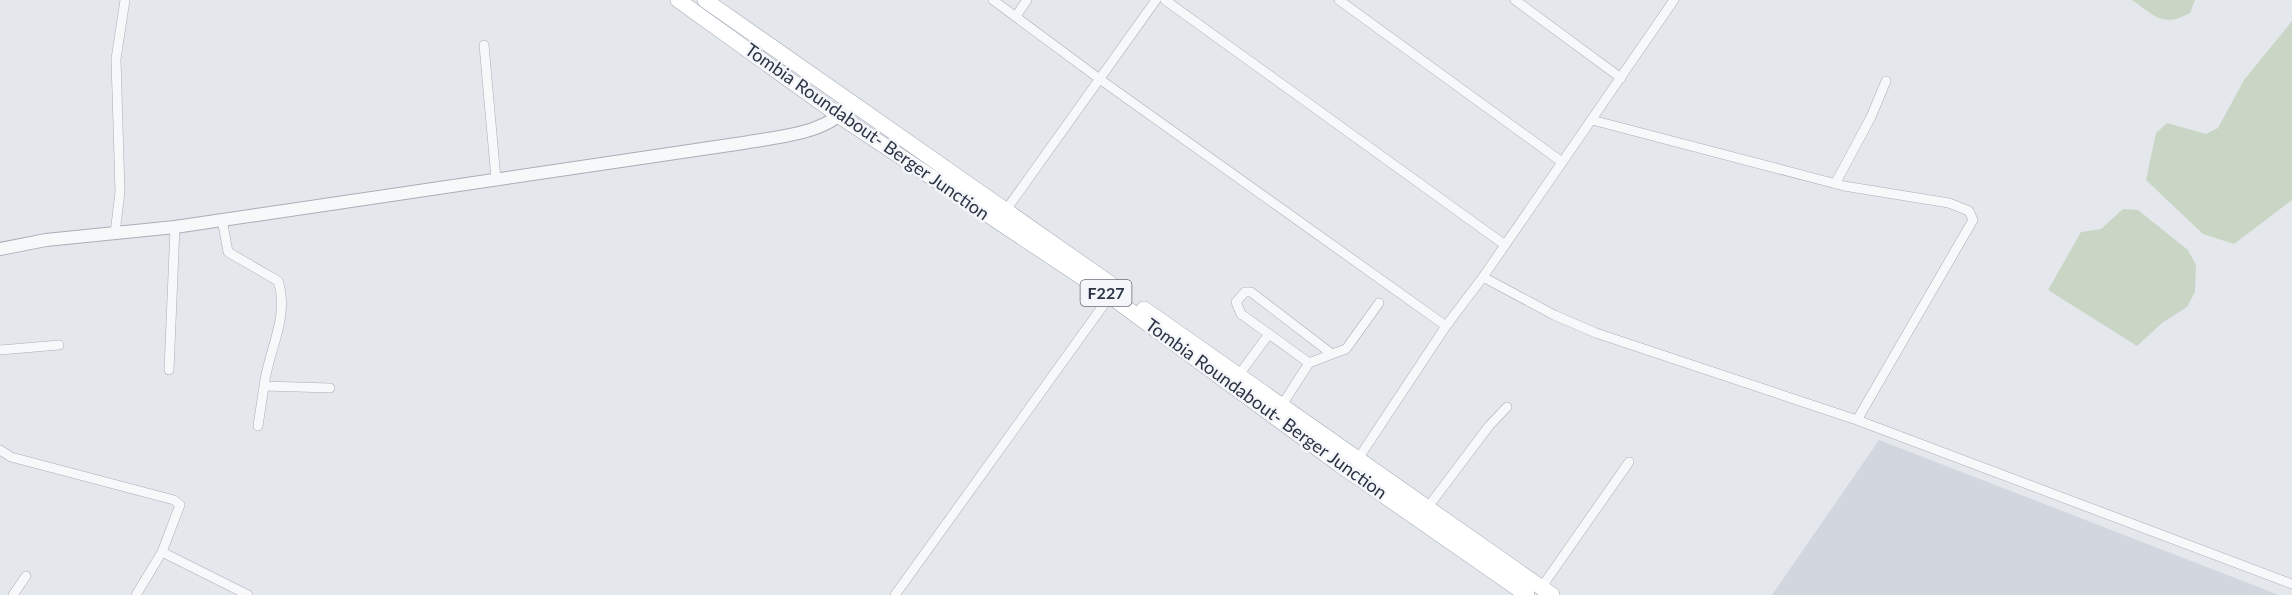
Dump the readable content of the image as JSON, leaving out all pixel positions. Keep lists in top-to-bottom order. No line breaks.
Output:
{"streets":{"main road":["Tombia Roundabout- Berger Junction","F227"]}}
